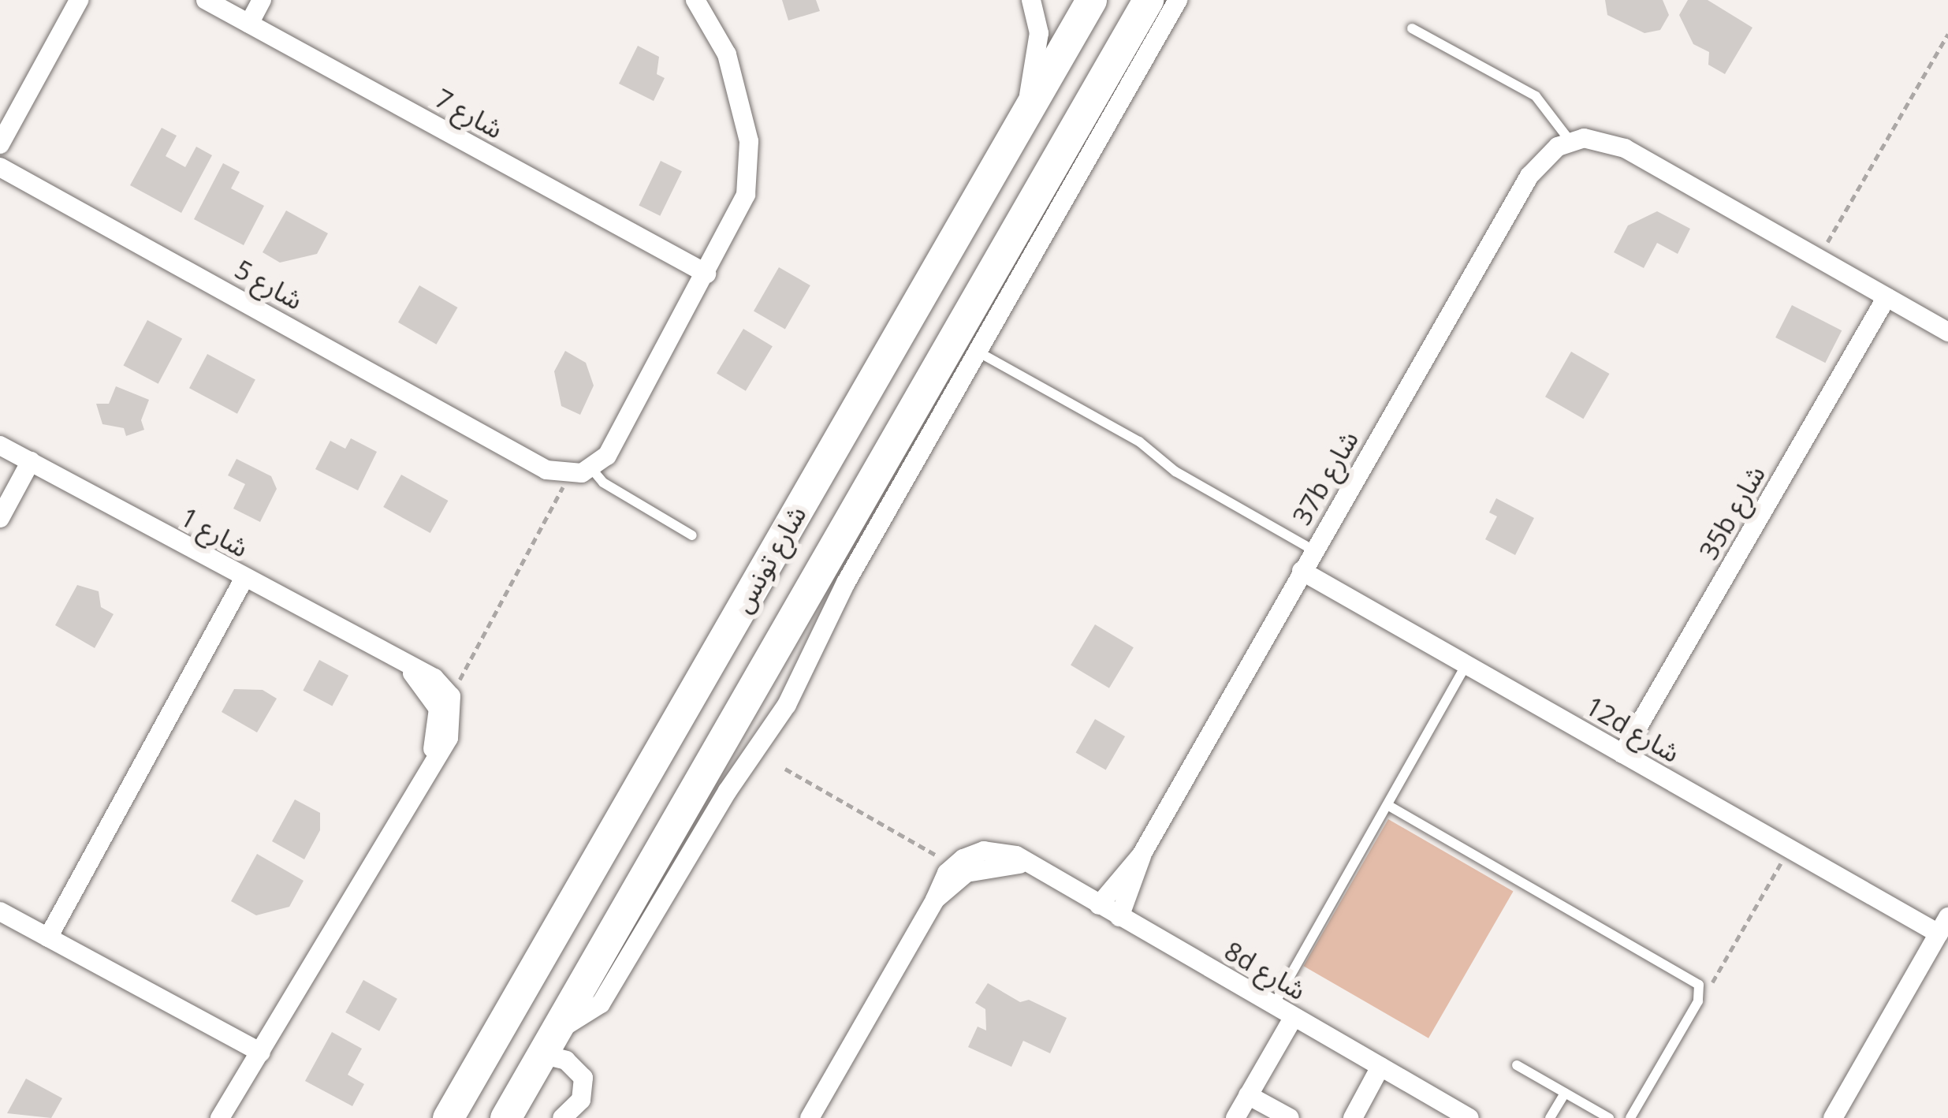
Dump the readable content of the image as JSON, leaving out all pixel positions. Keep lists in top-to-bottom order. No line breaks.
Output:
{"streets":{"main road":["شارع تونس"],"street":["شارع 7","شارع 5","37b شارع","35b شارع","شارع 1","12d شارع","8d شارع"]},"crossings":[["شارع 7","شارع 5"],["37b شارع","12d شارع"],["37b شارع","8d شارع"],["35b شارع","12d شارع"]]}
